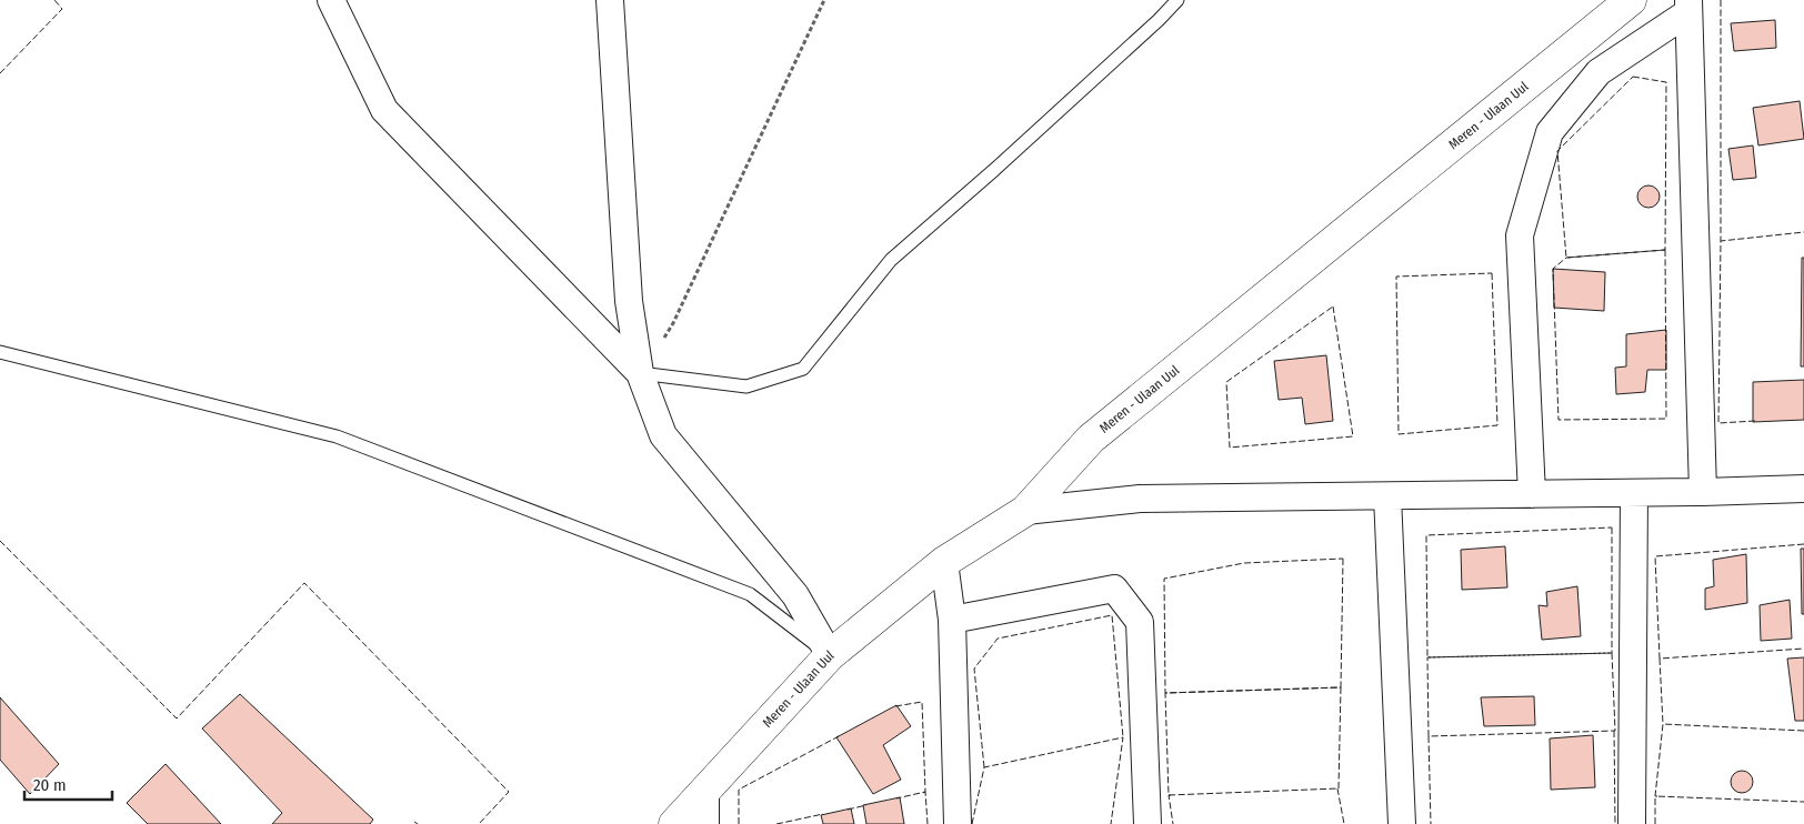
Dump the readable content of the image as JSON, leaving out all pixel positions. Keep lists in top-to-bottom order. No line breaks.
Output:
{"streets":{"street":["Meren - Ulaan Uul"]},"scale_bar":"20 m"}
